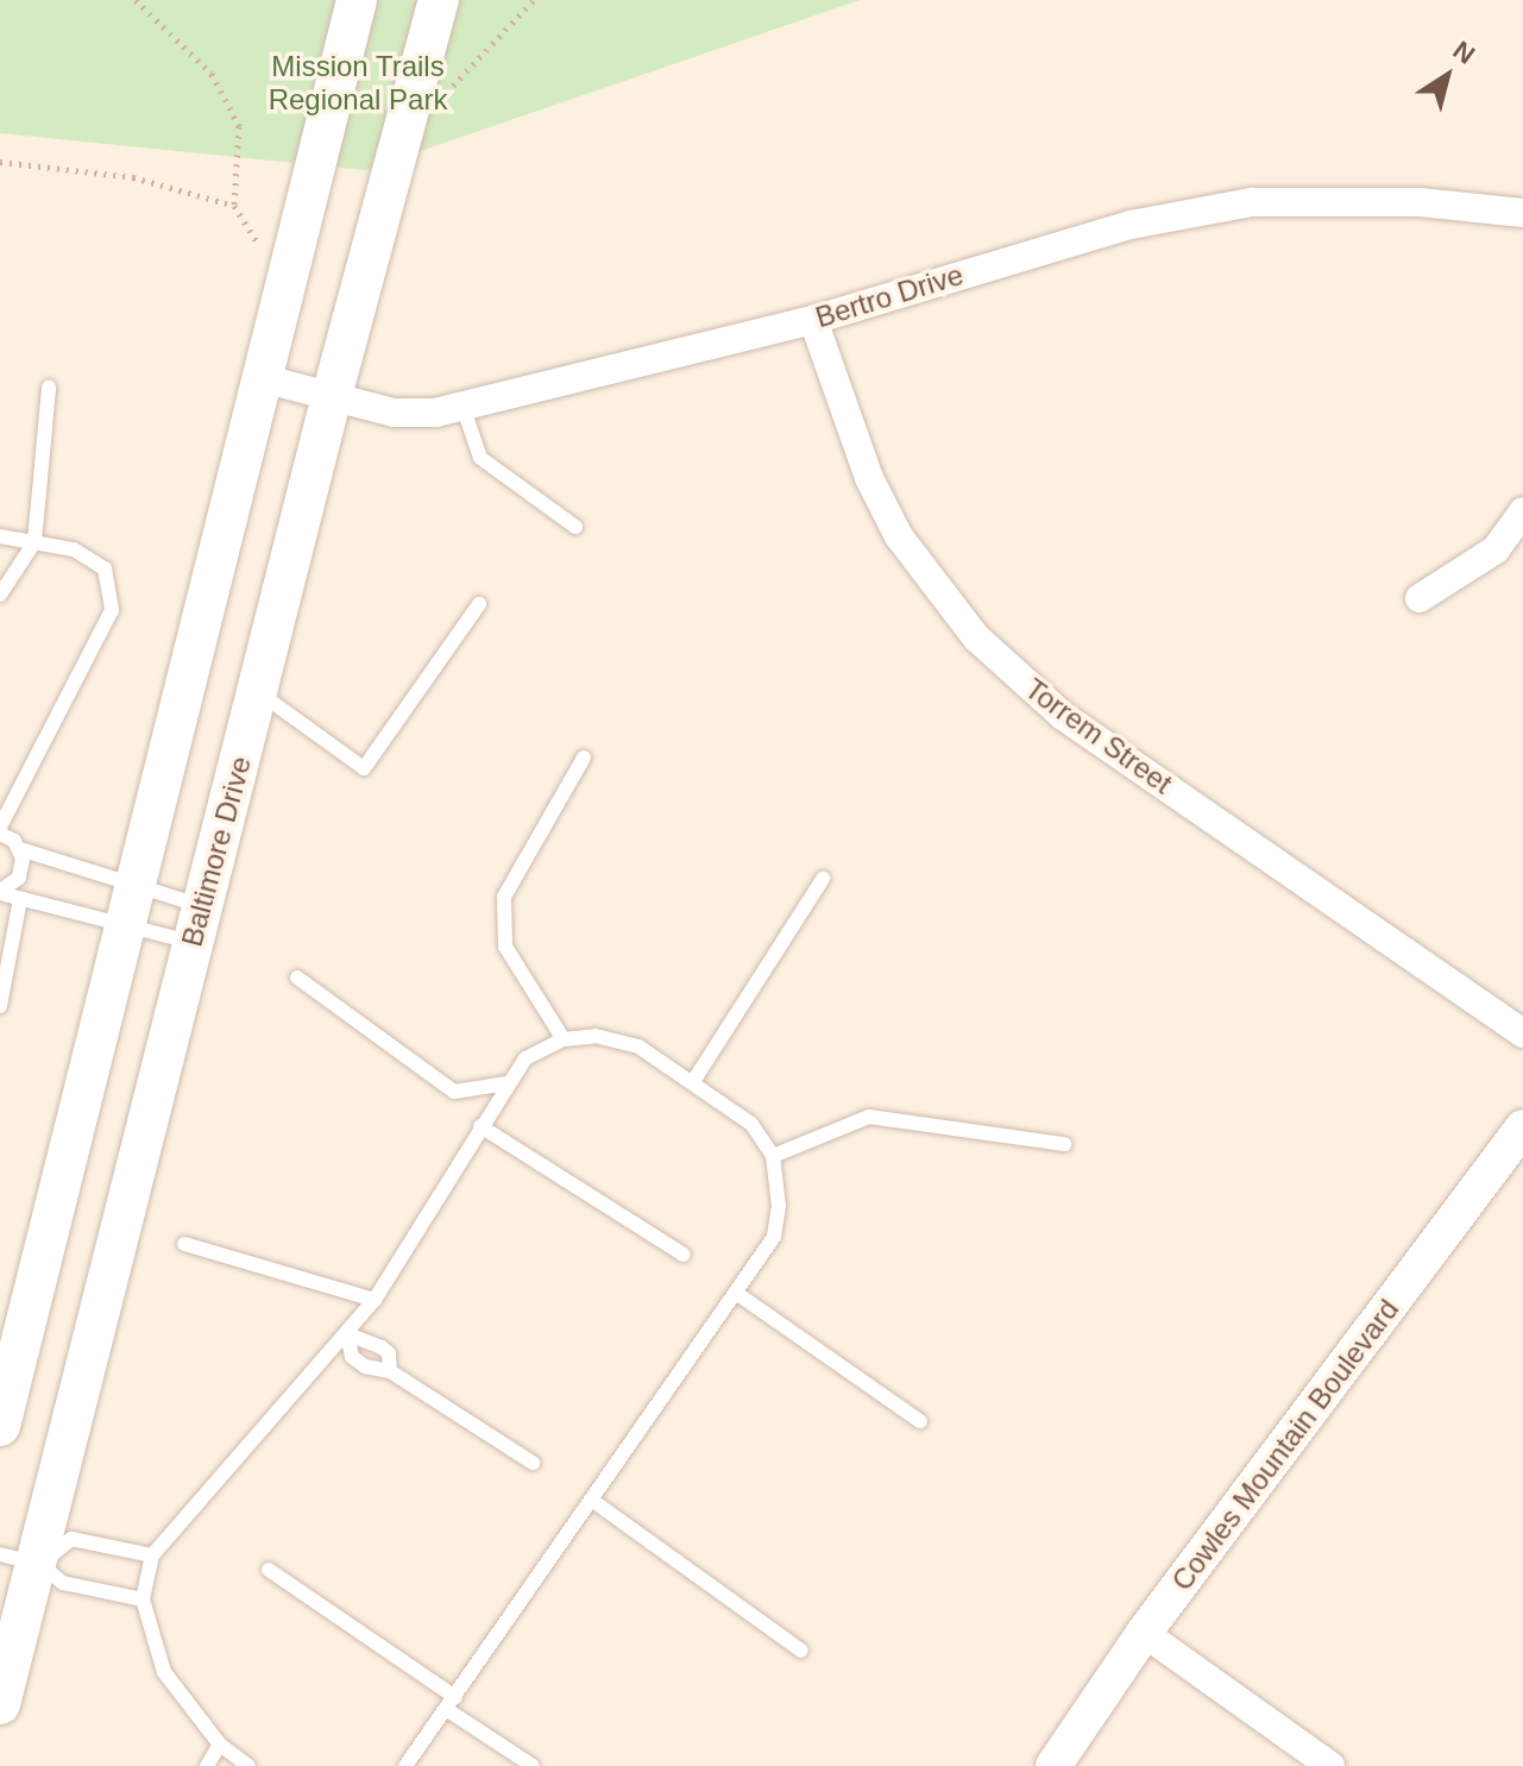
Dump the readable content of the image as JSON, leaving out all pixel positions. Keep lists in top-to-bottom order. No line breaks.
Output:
{"streets":{"main road":["Baltimore Drive"],"street":["Bertro Drive","Torrem Street","Cowles Mountain Boulevard"]},"crossings":[["Bertro Drive","Torrem Street"],["Bertro Drive","Baltimore Drive"]],"parks":["Mission Trails Regional Park"],"north":"top right"}
